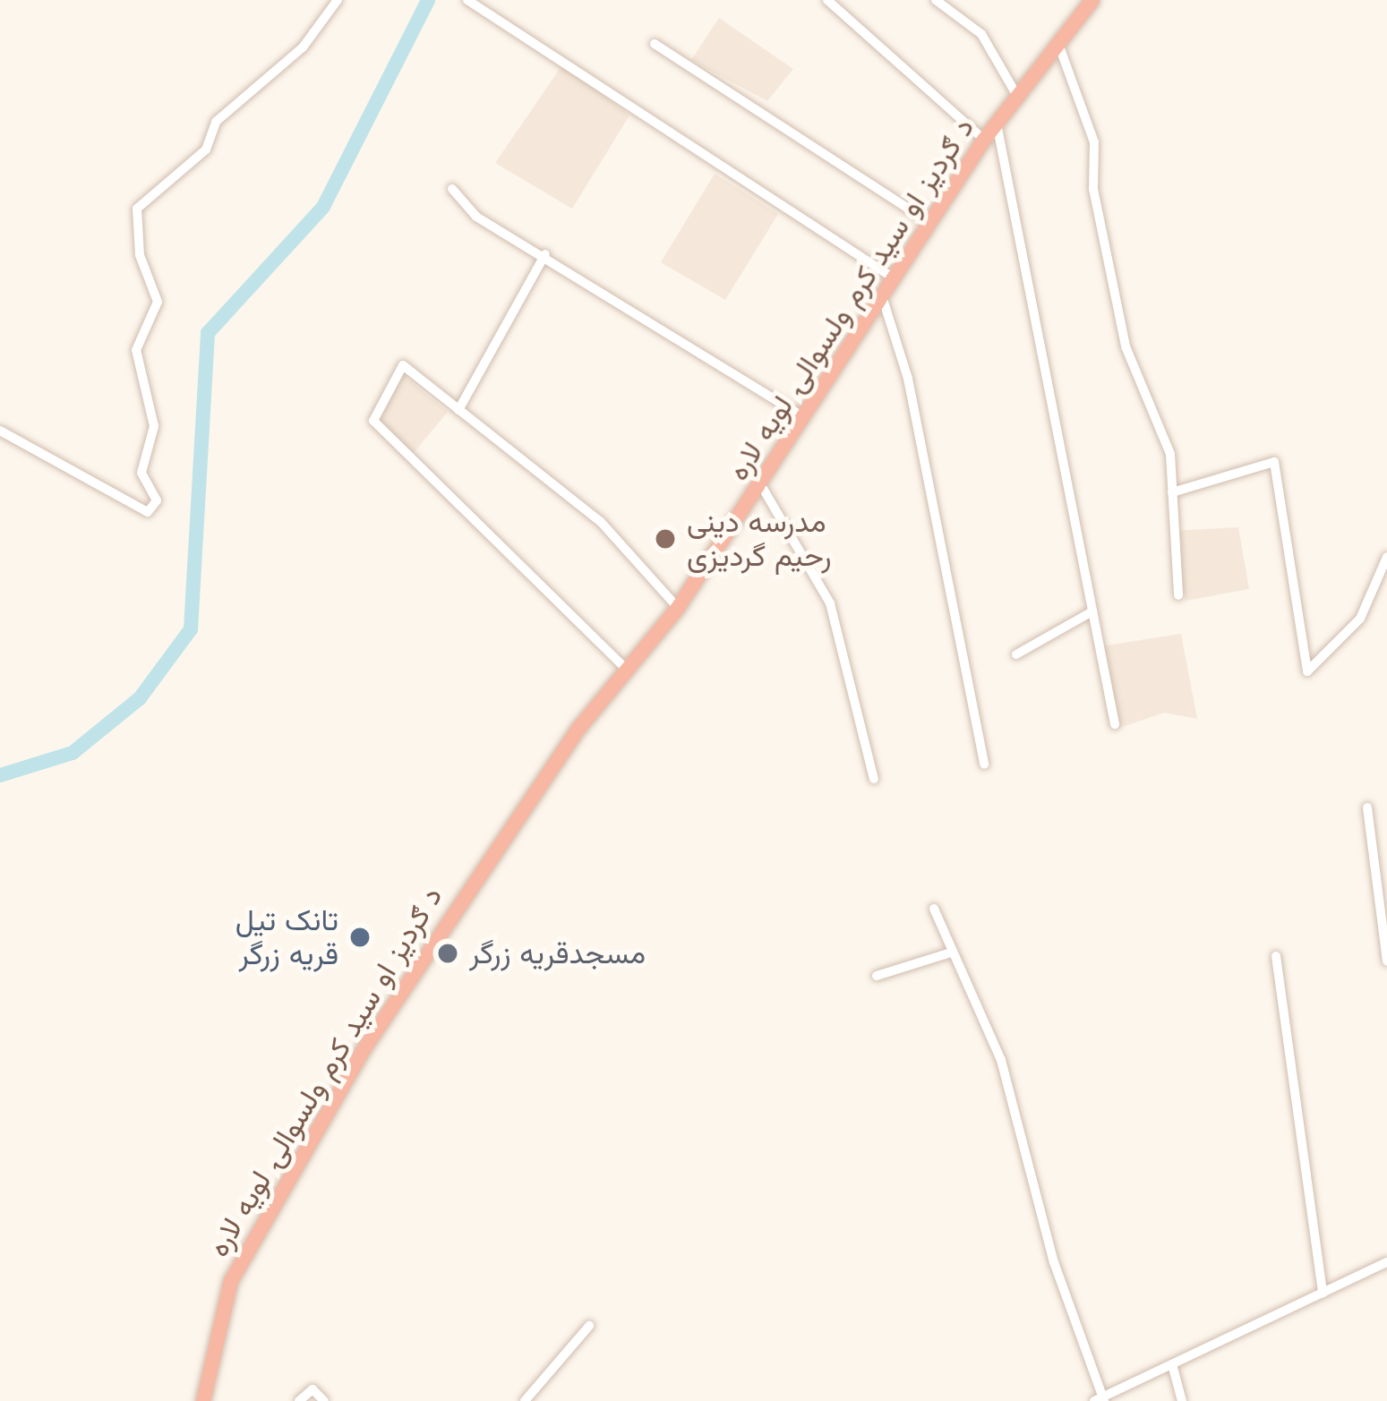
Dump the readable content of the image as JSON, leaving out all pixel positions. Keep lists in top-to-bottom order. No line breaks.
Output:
{"streets":{"highway":["د ګردیز او سید کرم ولسوالۍ لویه لاره"]},"places":["مدرسه دینی رحیم گردیزی","تانک تیل قریه زرگر","مسجدقریه زرگر"]}
